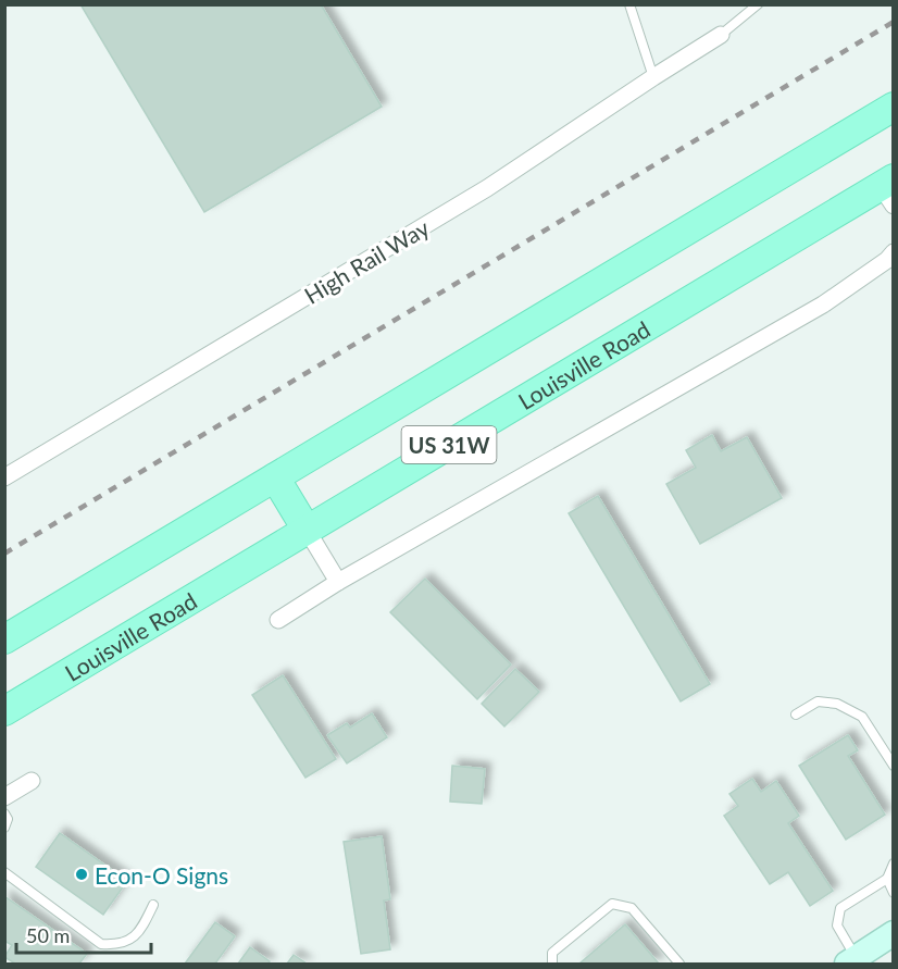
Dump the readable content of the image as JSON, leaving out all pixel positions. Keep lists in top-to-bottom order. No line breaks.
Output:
{"streets":{"main road":["Louisville Road","US 31W"],"street":["High Rail Way"]},"places":["Econ-O Signs"],"scale_bar":"50 m"}
